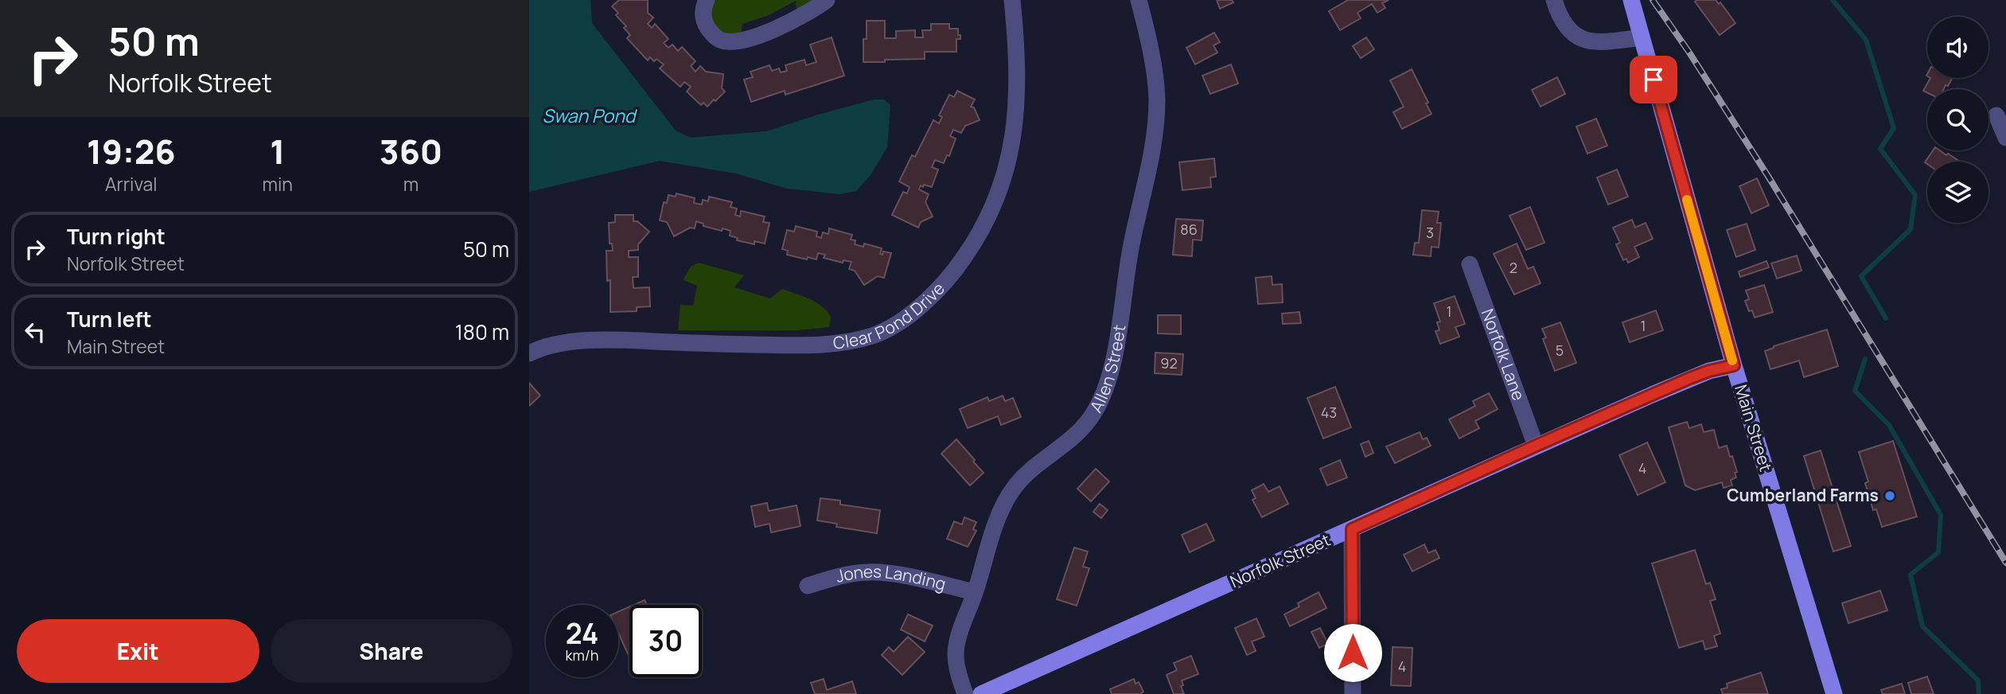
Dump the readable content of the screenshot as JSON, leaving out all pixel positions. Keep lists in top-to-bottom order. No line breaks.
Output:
{"streets":{"main road":["Main Street","Norfolk Street"],"street":["Clear Pond Drive","Norfolk Lane","Allen Street","Jones Landing"]},"crossings":[["Norfolk Lane","Norfolk Street"],["Allen Street","Jones Landing"],["Main Street","Norfolk Street"]],"water":["Swan Pond"],"places":["Cumberland Farms"],"house_numbers":["86","3","2","1","1","5","92","43","4","4"],"page":{"turn":["50 m","Norfolk Street"],"eta":["19:26","Arrival","1","min","360","m"],"list":[{"name":"Turn right","note":"Norfolk Street","value":"50 m"},{"name":"Turn left","note":"Main Street","value":"180 m"}],"speed":"24 km/h","limit":"30","buttons":["Exit","Share"]}}
